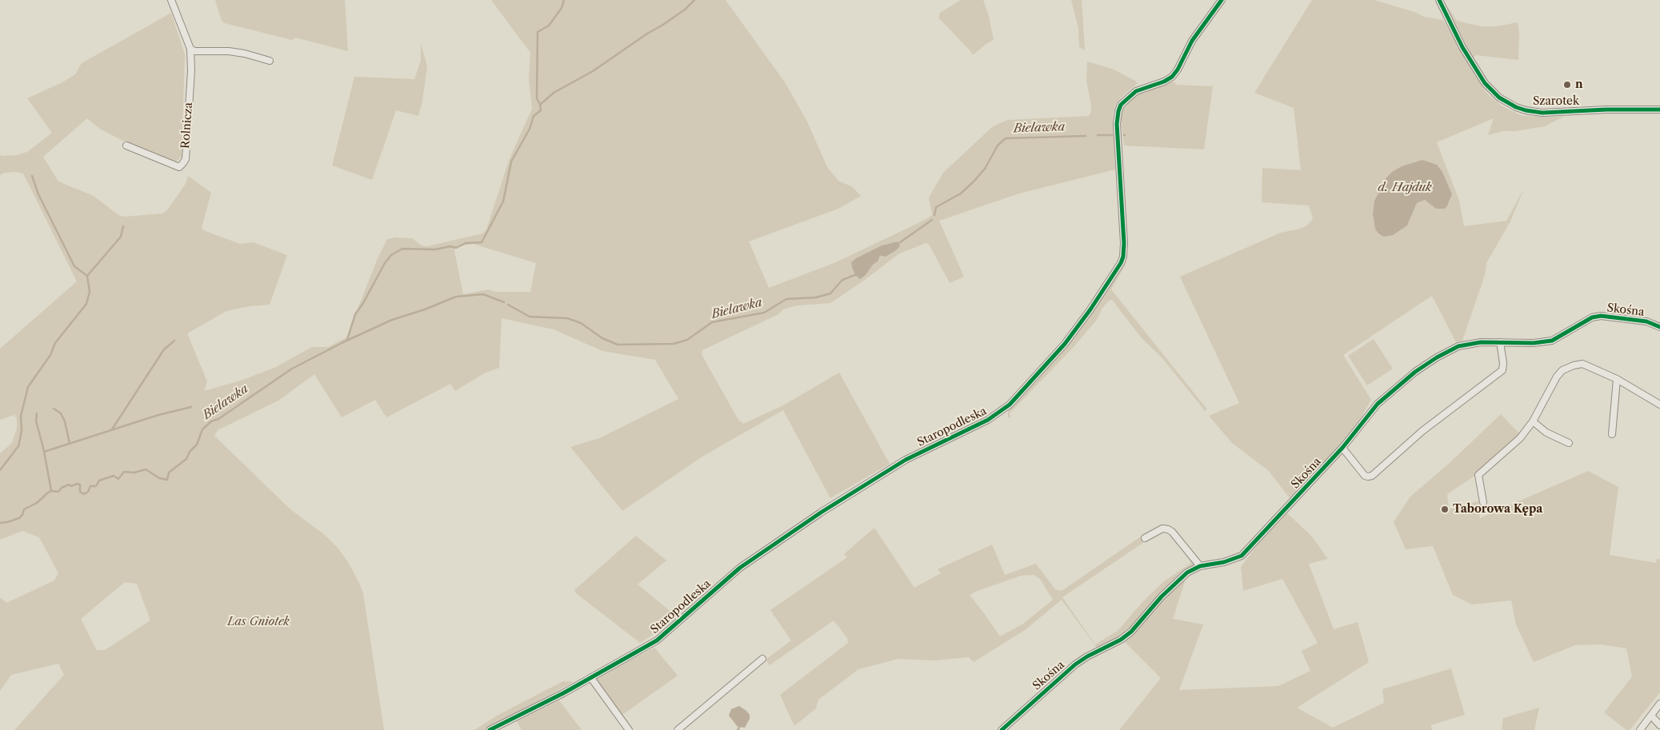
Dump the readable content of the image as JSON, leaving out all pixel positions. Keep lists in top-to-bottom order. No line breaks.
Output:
{"streets":{"street":["Szarotek","Rolnicza","Skośna","Staropodleska"]},"water":["Bielawka","d. Hajduk"],"parks":["Las Gniotek"],"places":["n","Taborowa Kępa"]}
